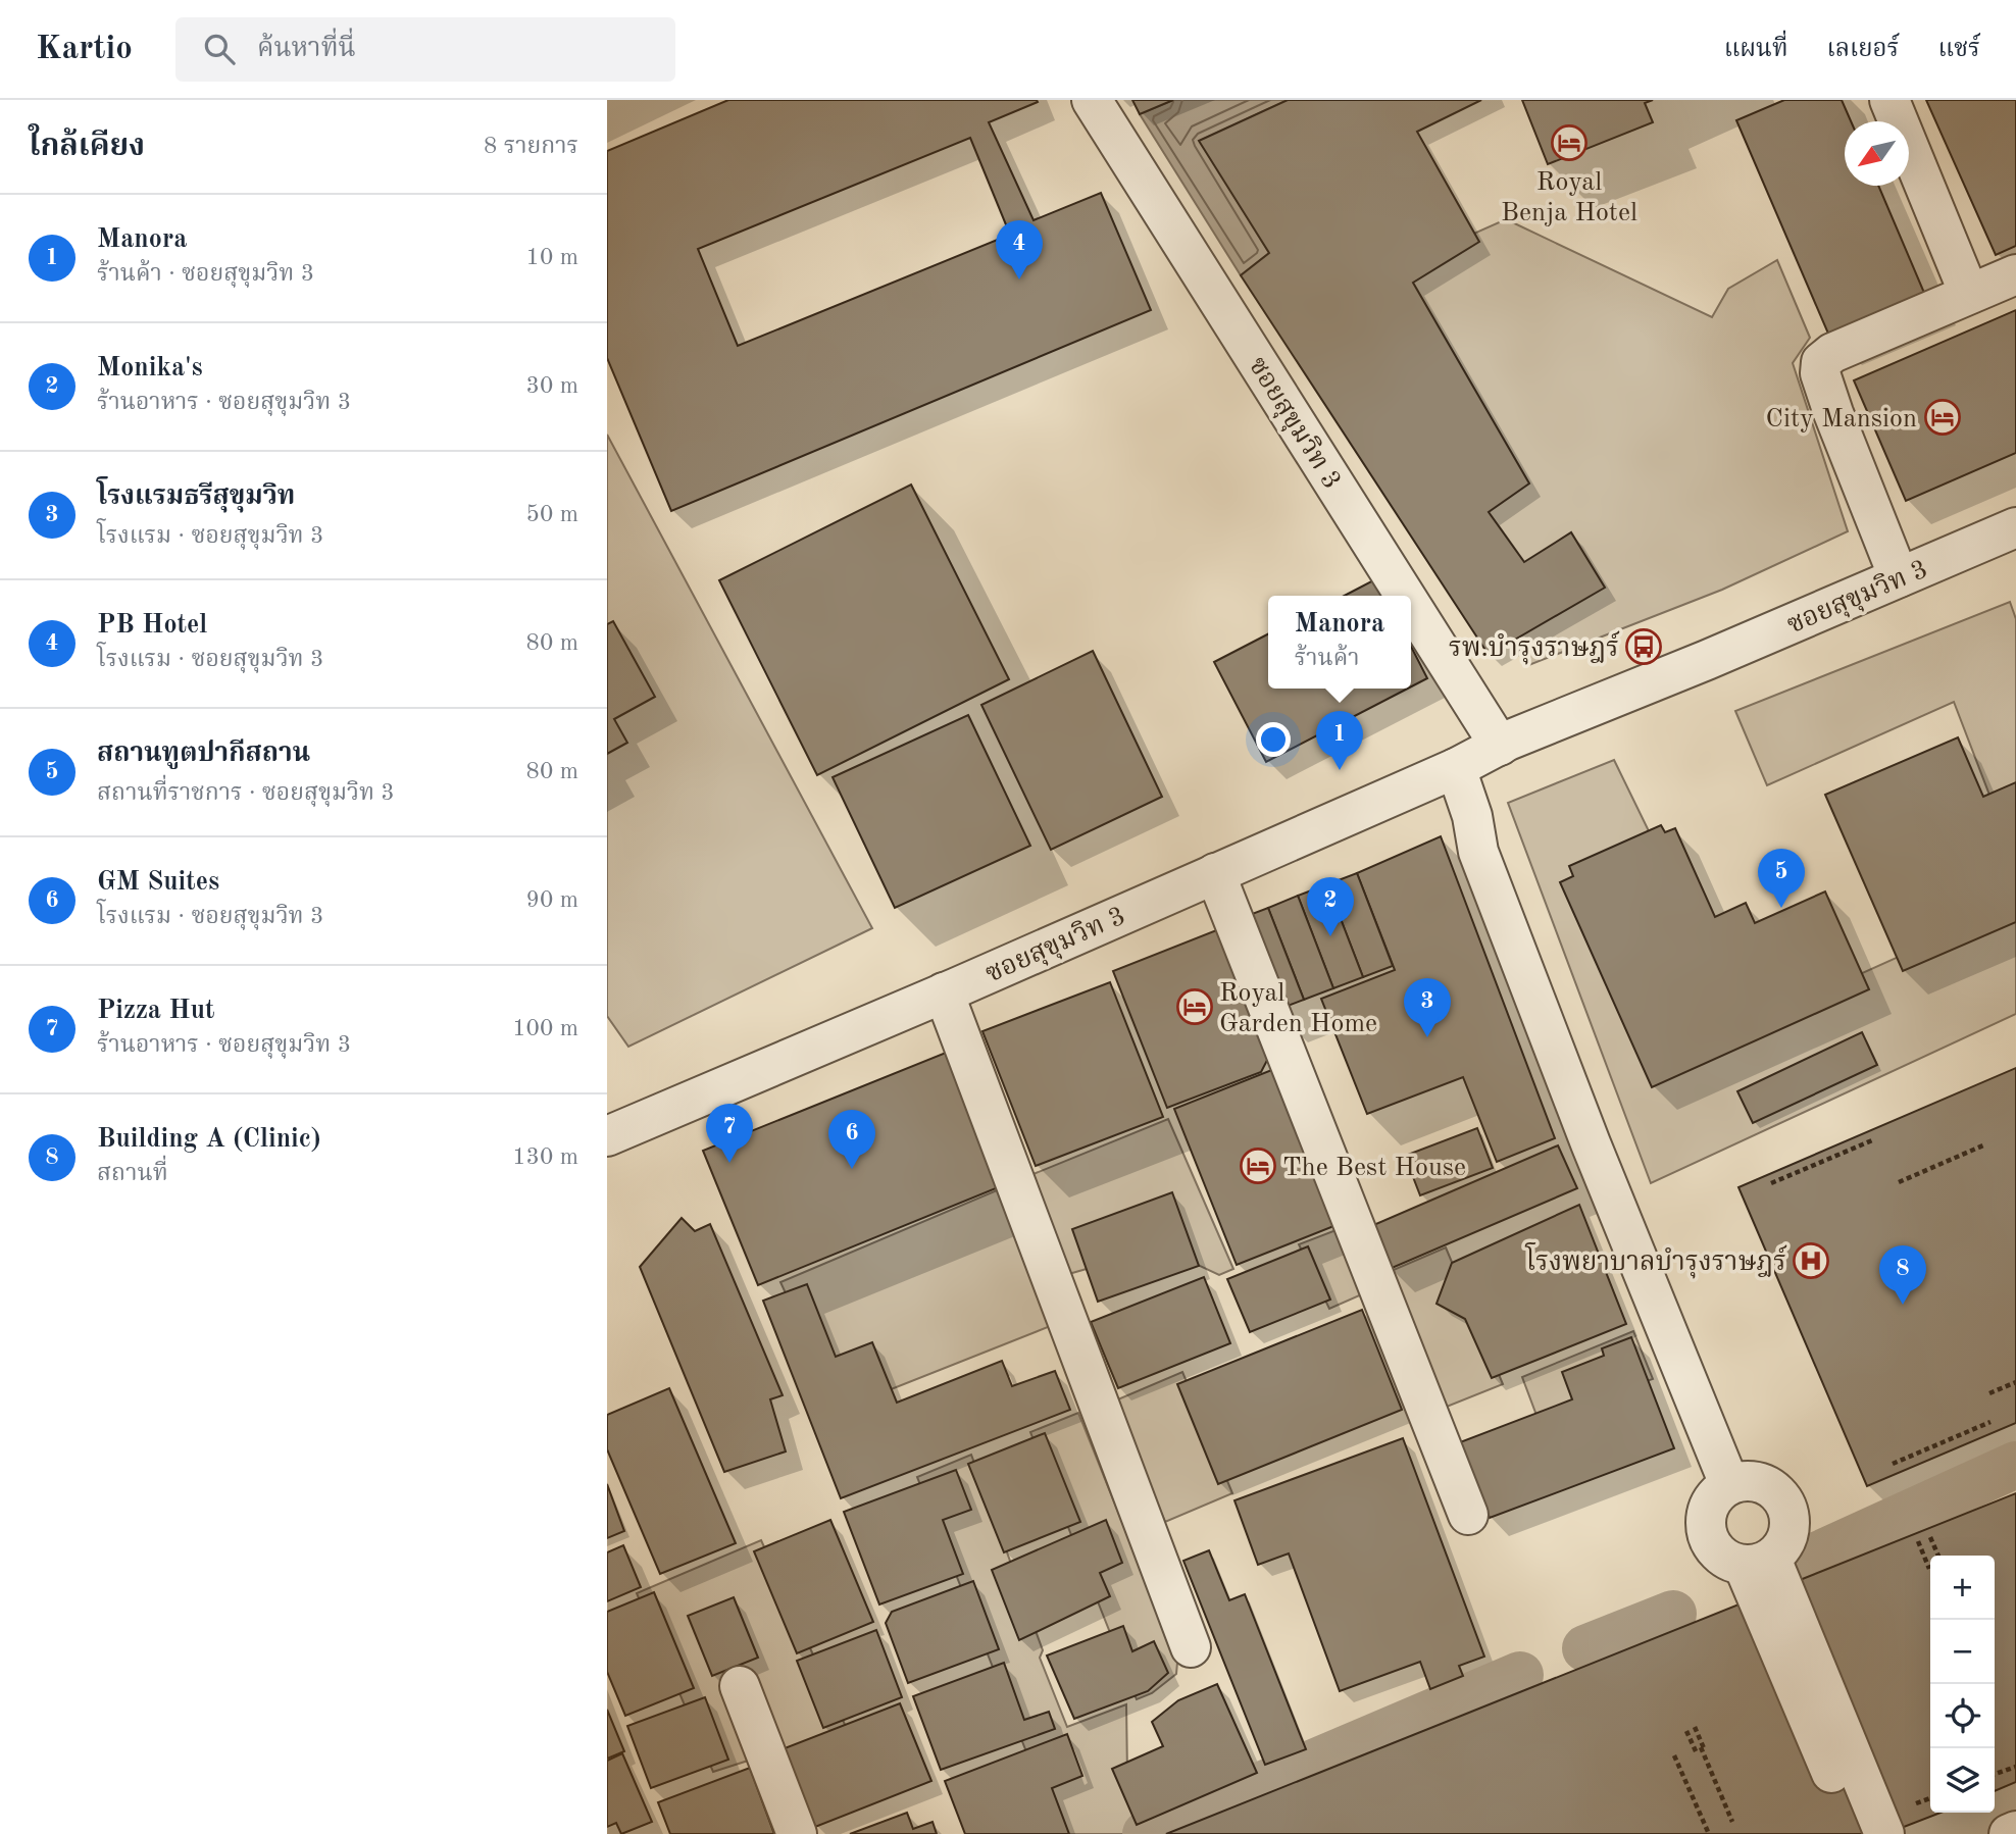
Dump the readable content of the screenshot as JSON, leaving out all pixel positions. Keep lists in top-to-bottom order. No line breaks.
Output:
{"streets":{"street":["ซอยสุขุมวิท 3"]},"places":{"hotel":["Royal Benja Hotel","City Mansion","Royal Garden Home","The Best House"],"bus stop":["รพ.บำรุงราษฎร์"],"hospital":["โรงพยาบาลบำรุงราษฎร์"]},"north":"bottom left","page":{"header":"Kartio","search":"ค้นหาที่นี่","nav":["แผนที่","เลเยอร์","แชร์"],"heading":["ใกล้เคียง","8 รายการ"],"list":[{"mark":"1","name":"Manora","note":"ร้านค้า · ซอยสุขุมวิท 3","value":"10 m"},{"mark":"2","name":"Monika's","note":"ร้านอาหาร · ซอยสุขุมวิท 3","value":"30 m"},{"mark":"3","name":"โรงแรมธรีสุขุมวิท","note":"โรงแรม · ซอยสุขุมวิท 3","value":"50 m"},{"mark":"4","name":"PB Hotel","note":"โรงแรม · ซอยสุขุมวิท 3","value":"80 m"},{"mark":"5","name":"สถานทูตปากีสถาน","note":"สถานที่ราชการ · ซอยสุขุมวิท 3","value":"80 m"},{"mark":"6","name":"GM Suites","note":"โรงแรม · ซอยสุขุมวิท 3","value":"90 m"},{"mark":"7","name":"Pizza Hut","note":"ร้านอาหาร · ซอยสุขุมวิท 3","value":"100 m"},{"mark":"8","name":"Building A (Clinic)","note":"สถานที่","value":"130 m"}],"pins":["4","1","5","2","3","7","6","8"],"popup":["Manora","ร้านค้า"],"map_buttons":["+","−"]}}
